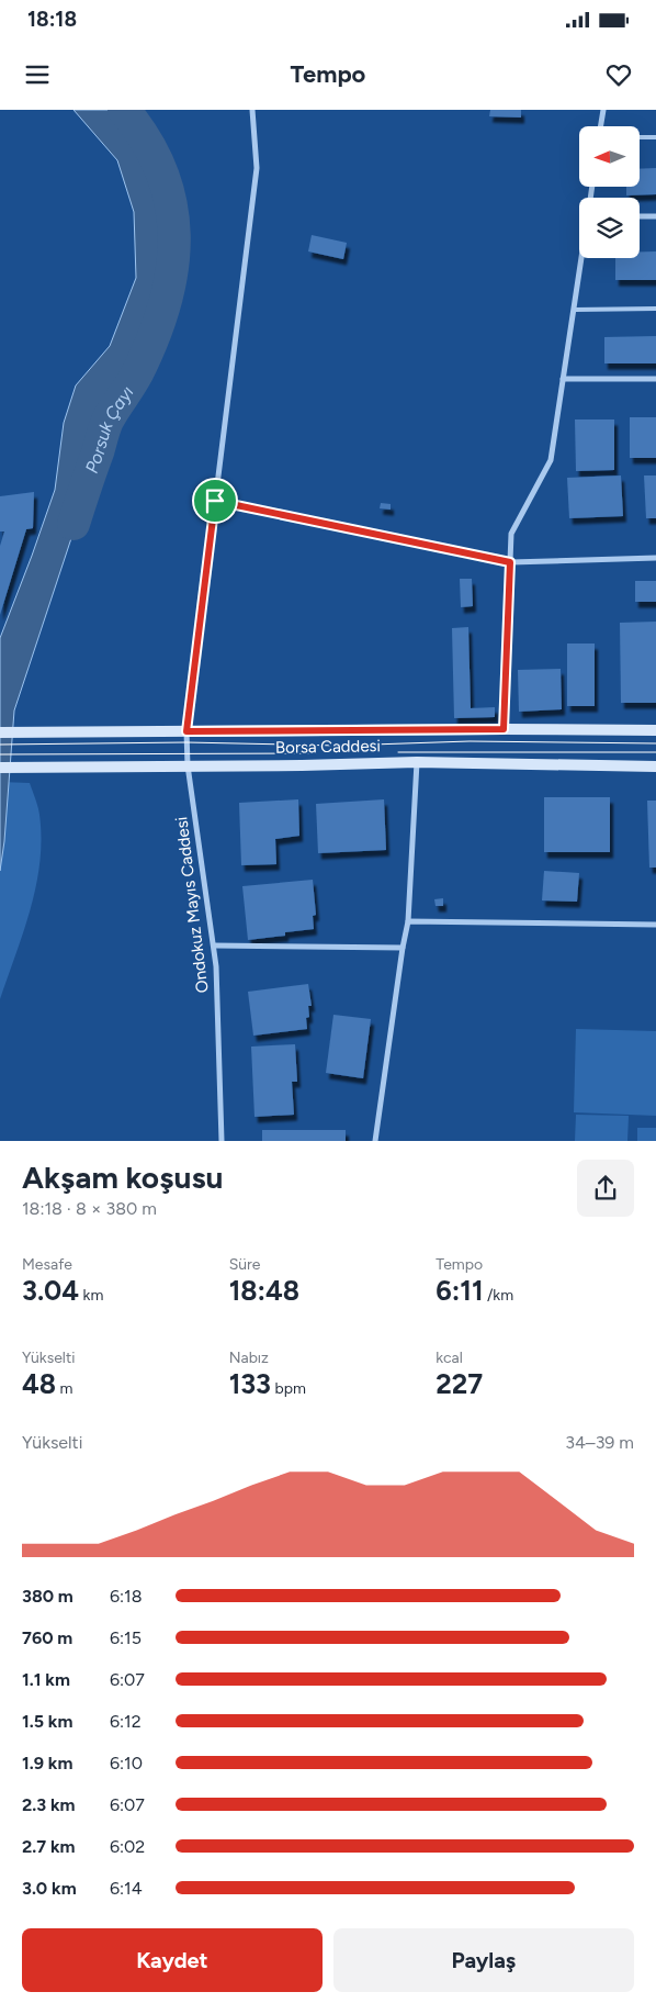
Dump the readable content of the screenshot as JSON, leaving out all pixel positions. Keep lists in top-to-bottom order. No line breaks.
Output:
{"streets":{"main road":["Borsa Caddesi"],"street":["Ondokuz Mayıs Caddesi"]},"crossings":[["Borsa Caddesi","Ondokuz Mayıs Caddesi"]],"water":["Porsuk Çayı"],"north":"left","page":{"status":"18:18","header":"Tempo","heading":["Akşam koşusu","18:18 · 8 × 380 m"],"stats":[["Mesafe","3.04 km"],["Süre","18:48"],["Tempo","6:11 /km"],["Yükselti","48 m"],["Nabız","133 bpm"],["kcal","227"]],"chart":["Yükselti","34–39 m"],"list":[{"name":"380 m","note":"6:18"},{"name":"760 m","note":"6:15"},{"name":"1.1 km","note":"6:07"},{"name":"1.5 km","note":"6:12"},{"name":"1.9 km","note":"6:10"},{"name":"2.3 km","note":"6:07"},{"name":"2.7 km","note":"6:02"},{"name":"3.0 km","note":"6:14"}],"buttons":["Kaydet","Paylaş"]}}
